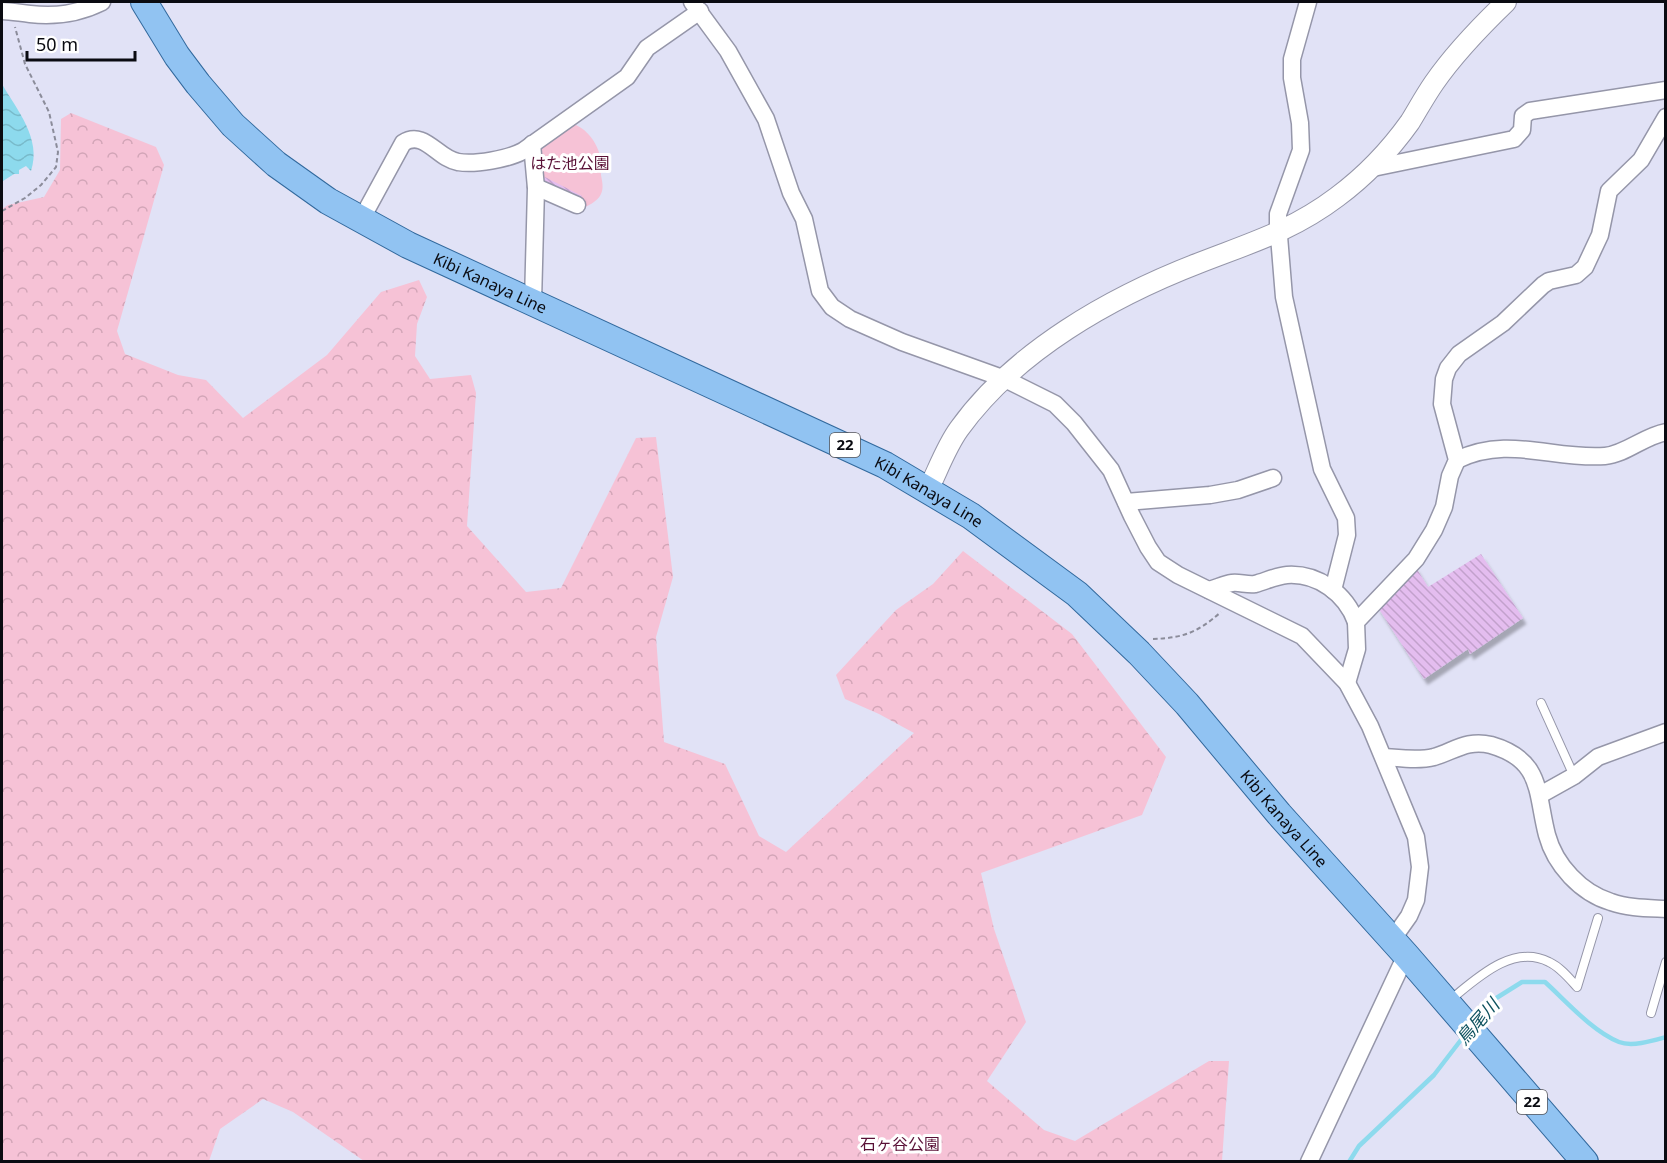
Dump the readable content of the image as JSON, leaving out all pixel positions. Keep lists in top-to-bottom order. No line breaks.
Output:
{"streets":{"main road":["Kibi Kanaya Line","22"]},"water":["鳥尾川"],"parks":["はた池公園","石ヶ谷公園"],"scale_bar":"50 m"}
